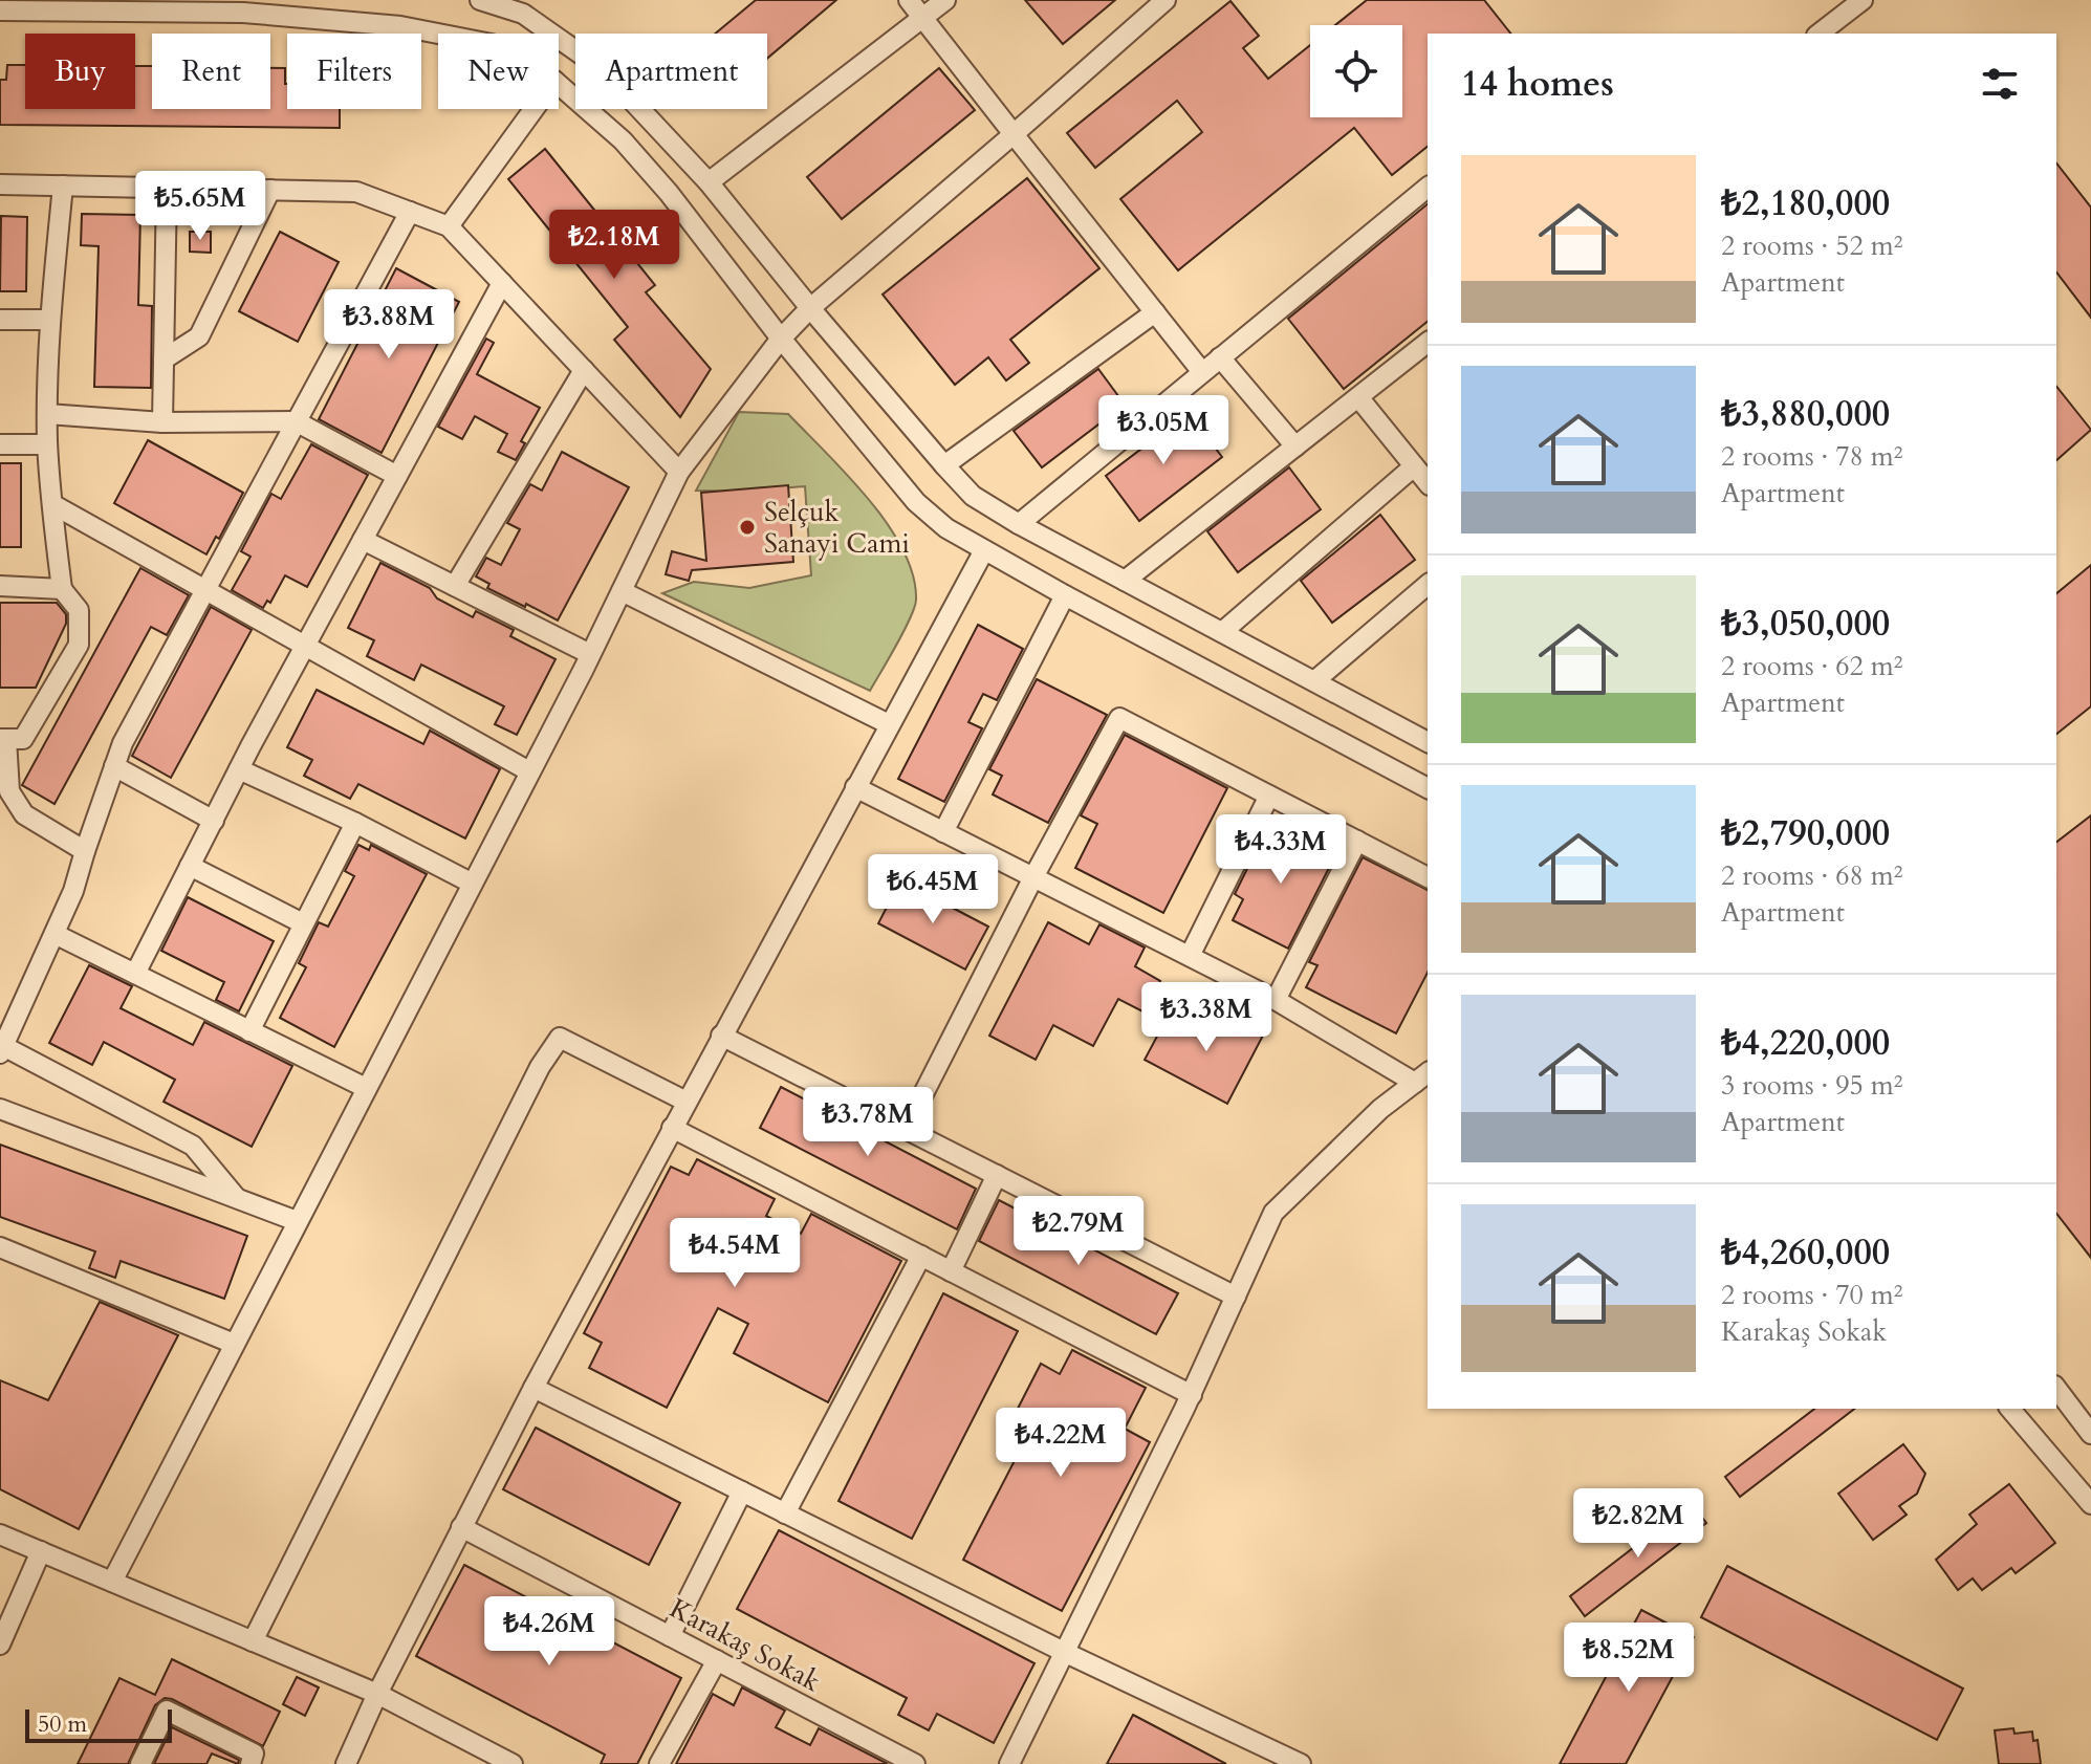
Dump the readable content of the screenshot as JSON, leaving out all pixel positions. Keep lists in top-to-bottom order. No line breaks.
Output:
{"streets":{"street":["Karakaş Sokak"]},"places":["Selçuk Sanayi Cami"],"scale_bar":"50 m","page":{"chip":["Buy","Rent","Filters","New","Apartment"],"heading":"14 homes","list":[{"name":"₺2,180,000","note":"2 rooms · 52 m² · Apartment"},{"name":"₺3,880,000","note":"2 rooms · 78 m² · Apartment"},{"name":"₺3,050,000","note":"2 rooms · 62 m² · Apartment"},{"name":"₺2,790,000","note":"2 rooms · 68 m² · Apartment"},{"name":"₺4,220,000","note":"3 rooms · 95 m² · Apartment"},{"name":"₺4,260,000","note":"2 rooms · 70 m² · Karakaş Sokak"}],"price":["₺5.65M","₺2.18M","₺3.88M","₺3.05M","₺4.33M","₺6.45M","₺3.38M","₺3.78M","₺2.79M","₺4.54M","₺4.22M","₺2.82M","₺4.26M","₺8.52M"],"scale":"50 m"}}
